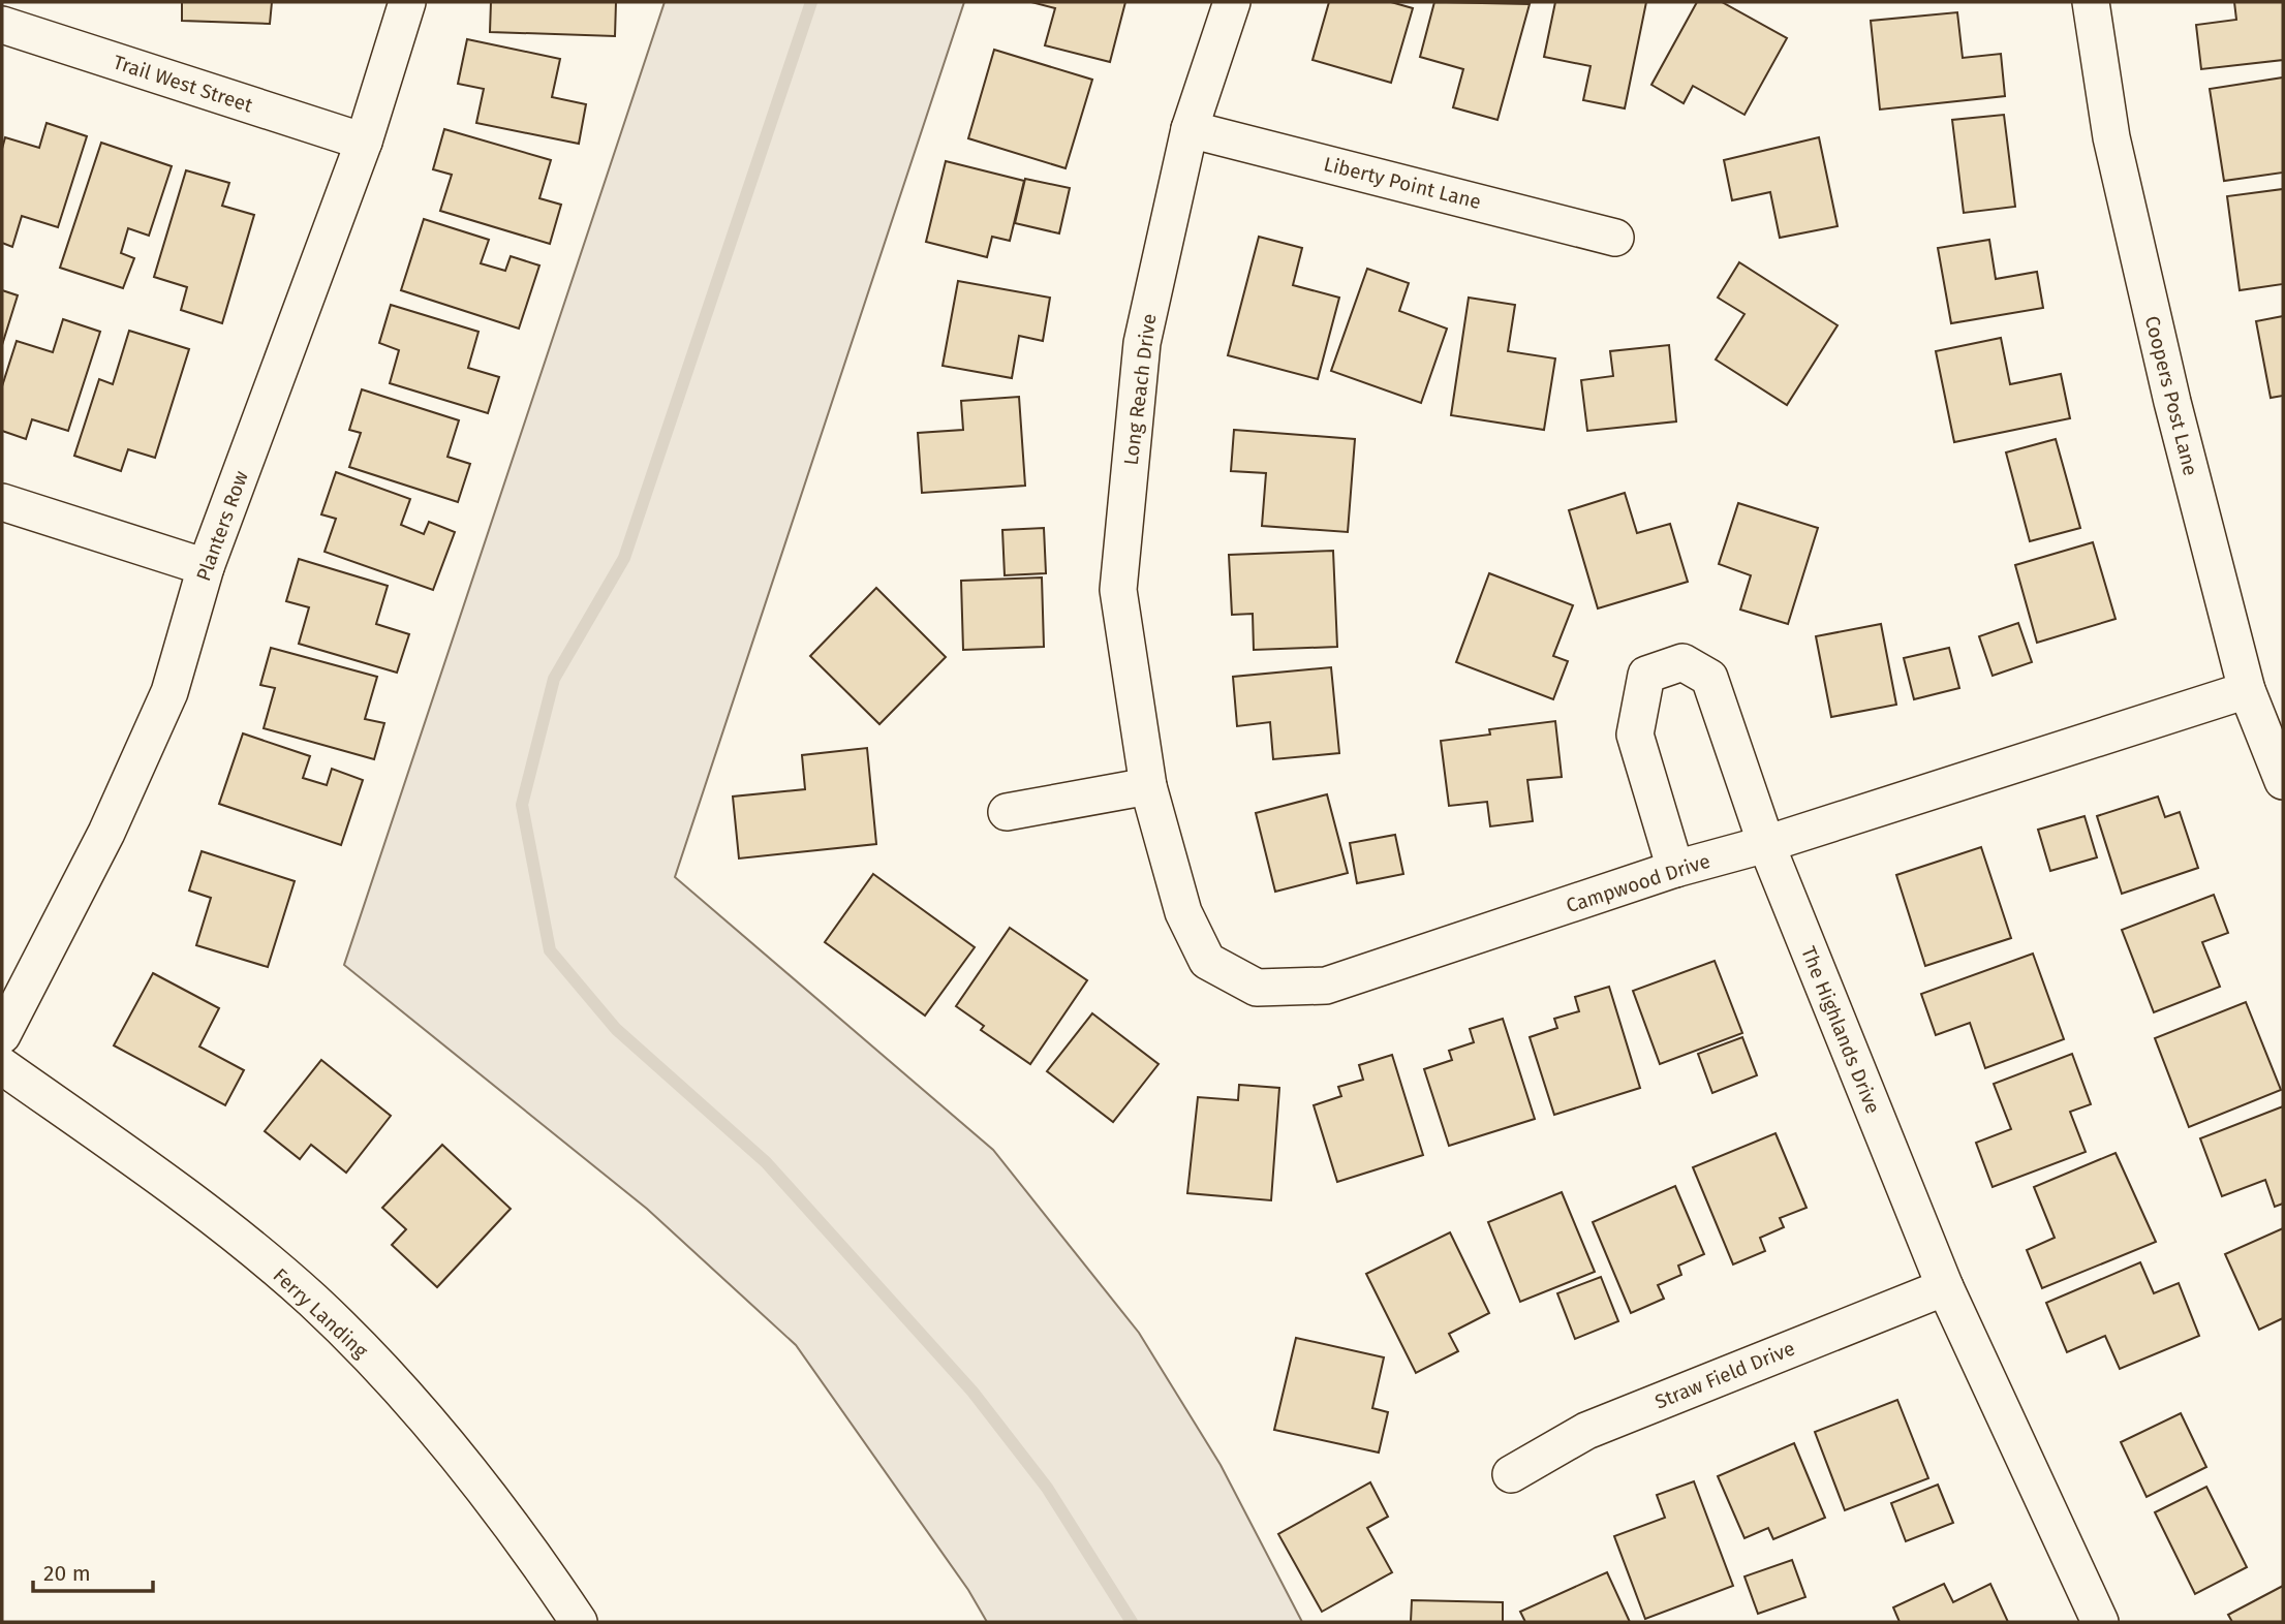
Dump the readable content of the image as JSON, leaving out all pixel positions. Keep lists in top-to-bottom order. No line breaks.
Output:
{"streets":{"street":["Trail West Street","Liberty Point Lane","Long Reach Drive","Coopers Post Lane","Planters Row","Campwood Drive","The Highlands Drive","Ferry Landing","Straw Field Drive"]},"crossings":[["Trail West Street","Planters Row"],["Liberty Point Lane","Long Reach Drive"],["Long Reach Drive","Campwood Drive"],["Coopers Post Lane","Campwood Drive"],["Campwood Drive","The Highlands Drive"],["The Highlands Drive","Straw Field Drive"]],"scale_bar":"20 m"}
